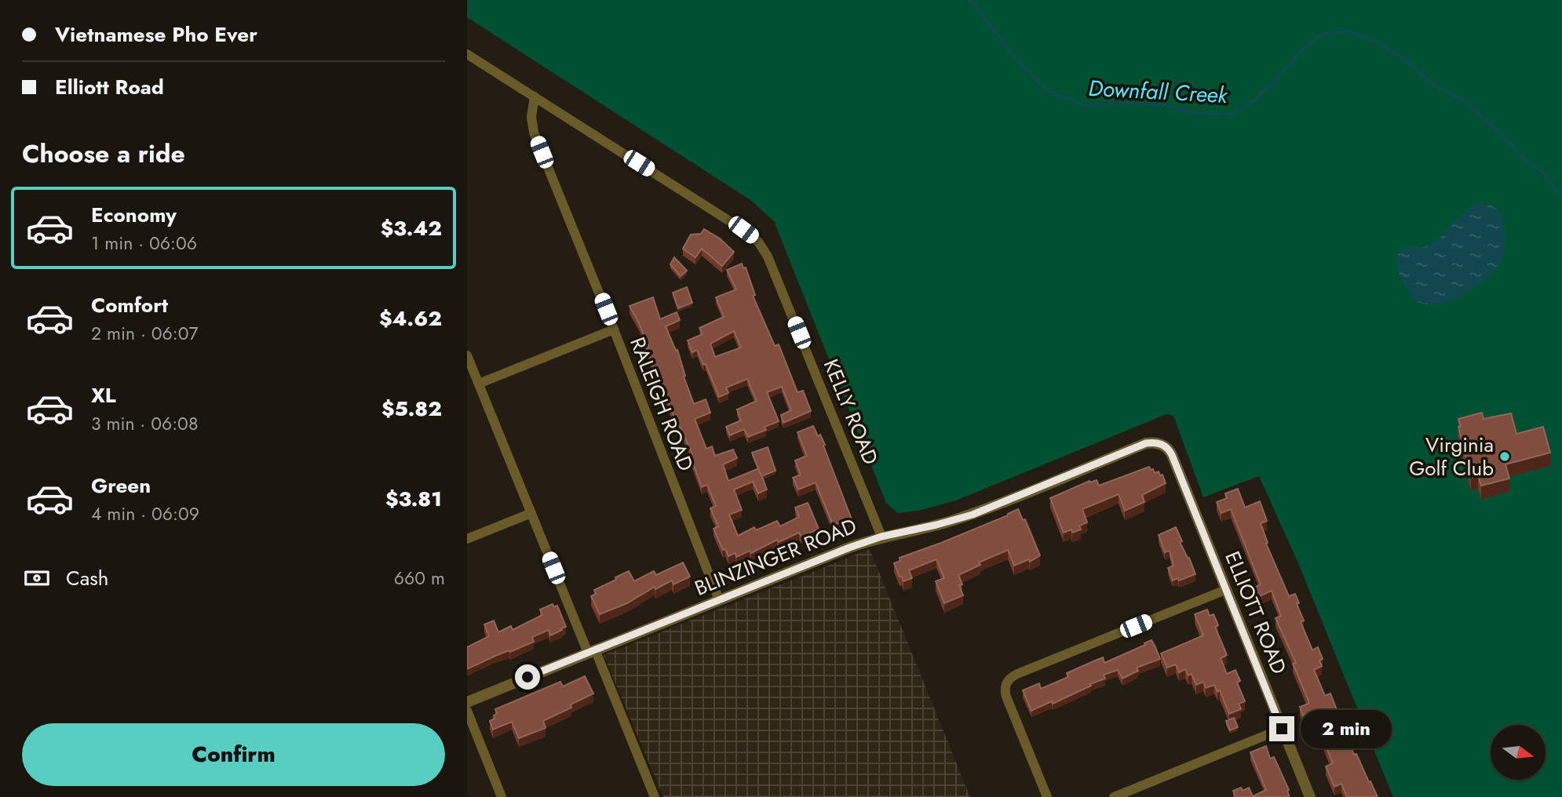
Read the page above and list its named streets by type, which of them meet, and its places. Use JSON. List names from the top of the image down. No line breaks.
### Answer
{"streets":{"street":["RALEIGH ROAD","KELLY ROAD","BLINZINGER ROAD","ELLIOTT ROAD"]},"crossings":[["RALEIGH ROAD","KELLY ROAD"],["RALEIGH ROAD","BLINZINGER ROAD"],["KELLY ROAD","BLINZINGER ROAD"],["BLINZINGER ROAD","ELLIOTT ROAD"]],"water":["Downfall Creek"],"places":["Virginia Golf Club"],"north":"right","page":{"banner":["Vietnamese Pho Ever","Elliott Road"],"heading":"Choose a ride","list":[{"name":"Economy","note":"1 min · 06:06","value":"$3.42"},{"name":"Comfort","note":"2 min · 06:07","value":"$4.62"},{"name":"XL","note":"3 min · 06:08","value":"$5.82"},{"name":"Green","note":"4 min · 06:09","value":"$3.81"}],"pay":["Cash","660 m"],"bubble":"2 min","buttons":"Confirm"}}
